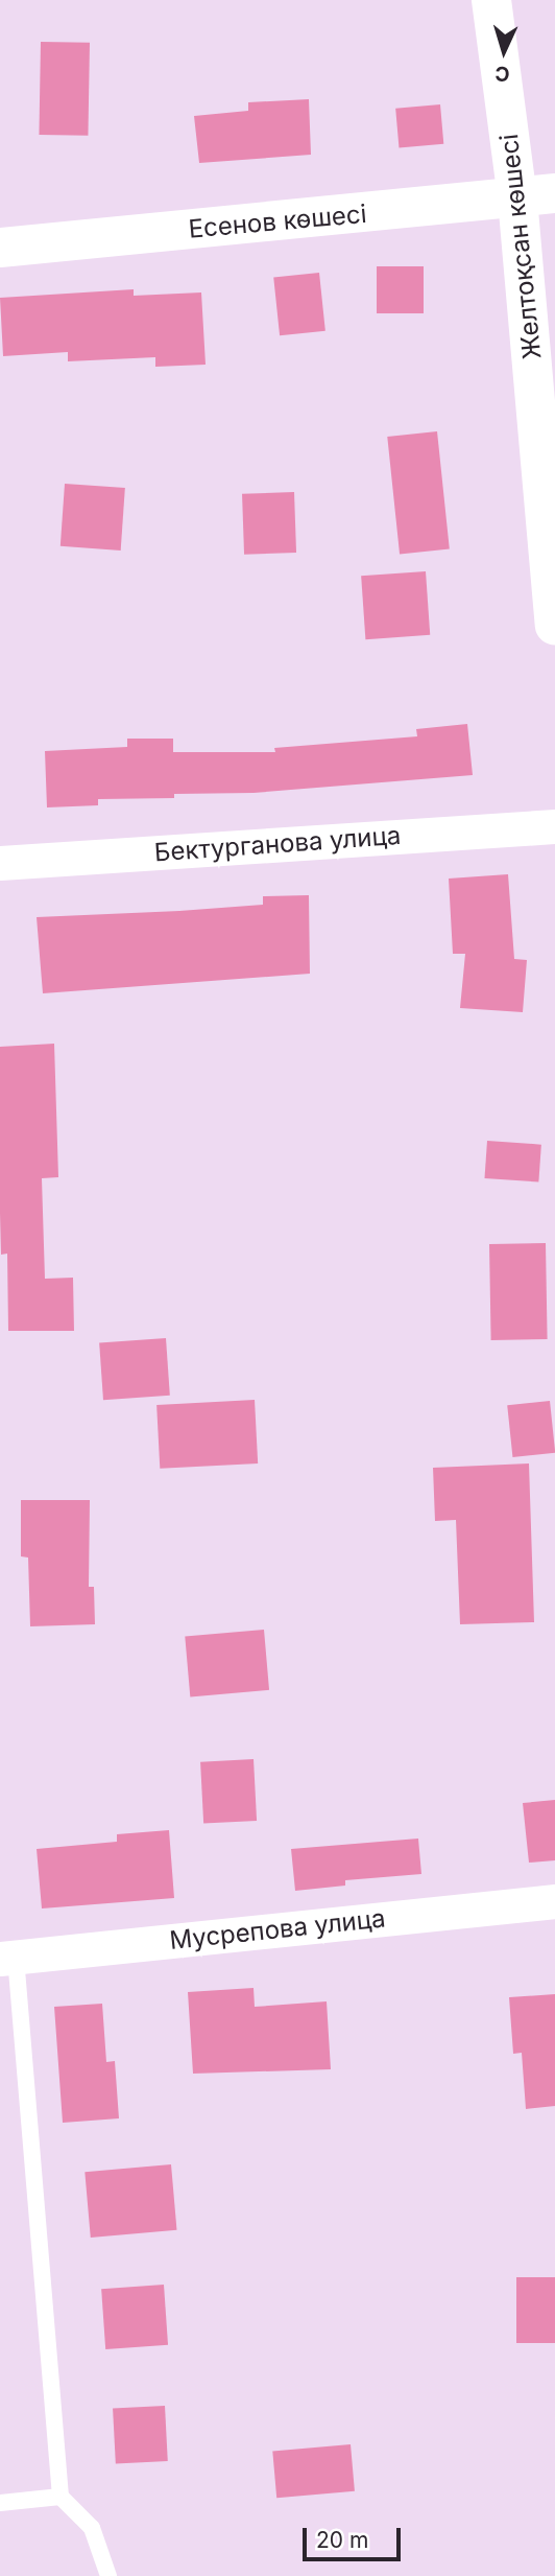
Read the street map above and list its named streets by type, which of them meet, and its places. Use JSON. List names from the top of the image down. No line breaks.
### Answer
{"streets":{"street":["Есенов көшесі","Желтоқсан көшесі","Бектурганова улица","Мусрепова улица"]},"crossings":[["Есенов көшесі","Желтоқсан көшесі"]],"scale_bar":"20 m","north":"bottom"}
